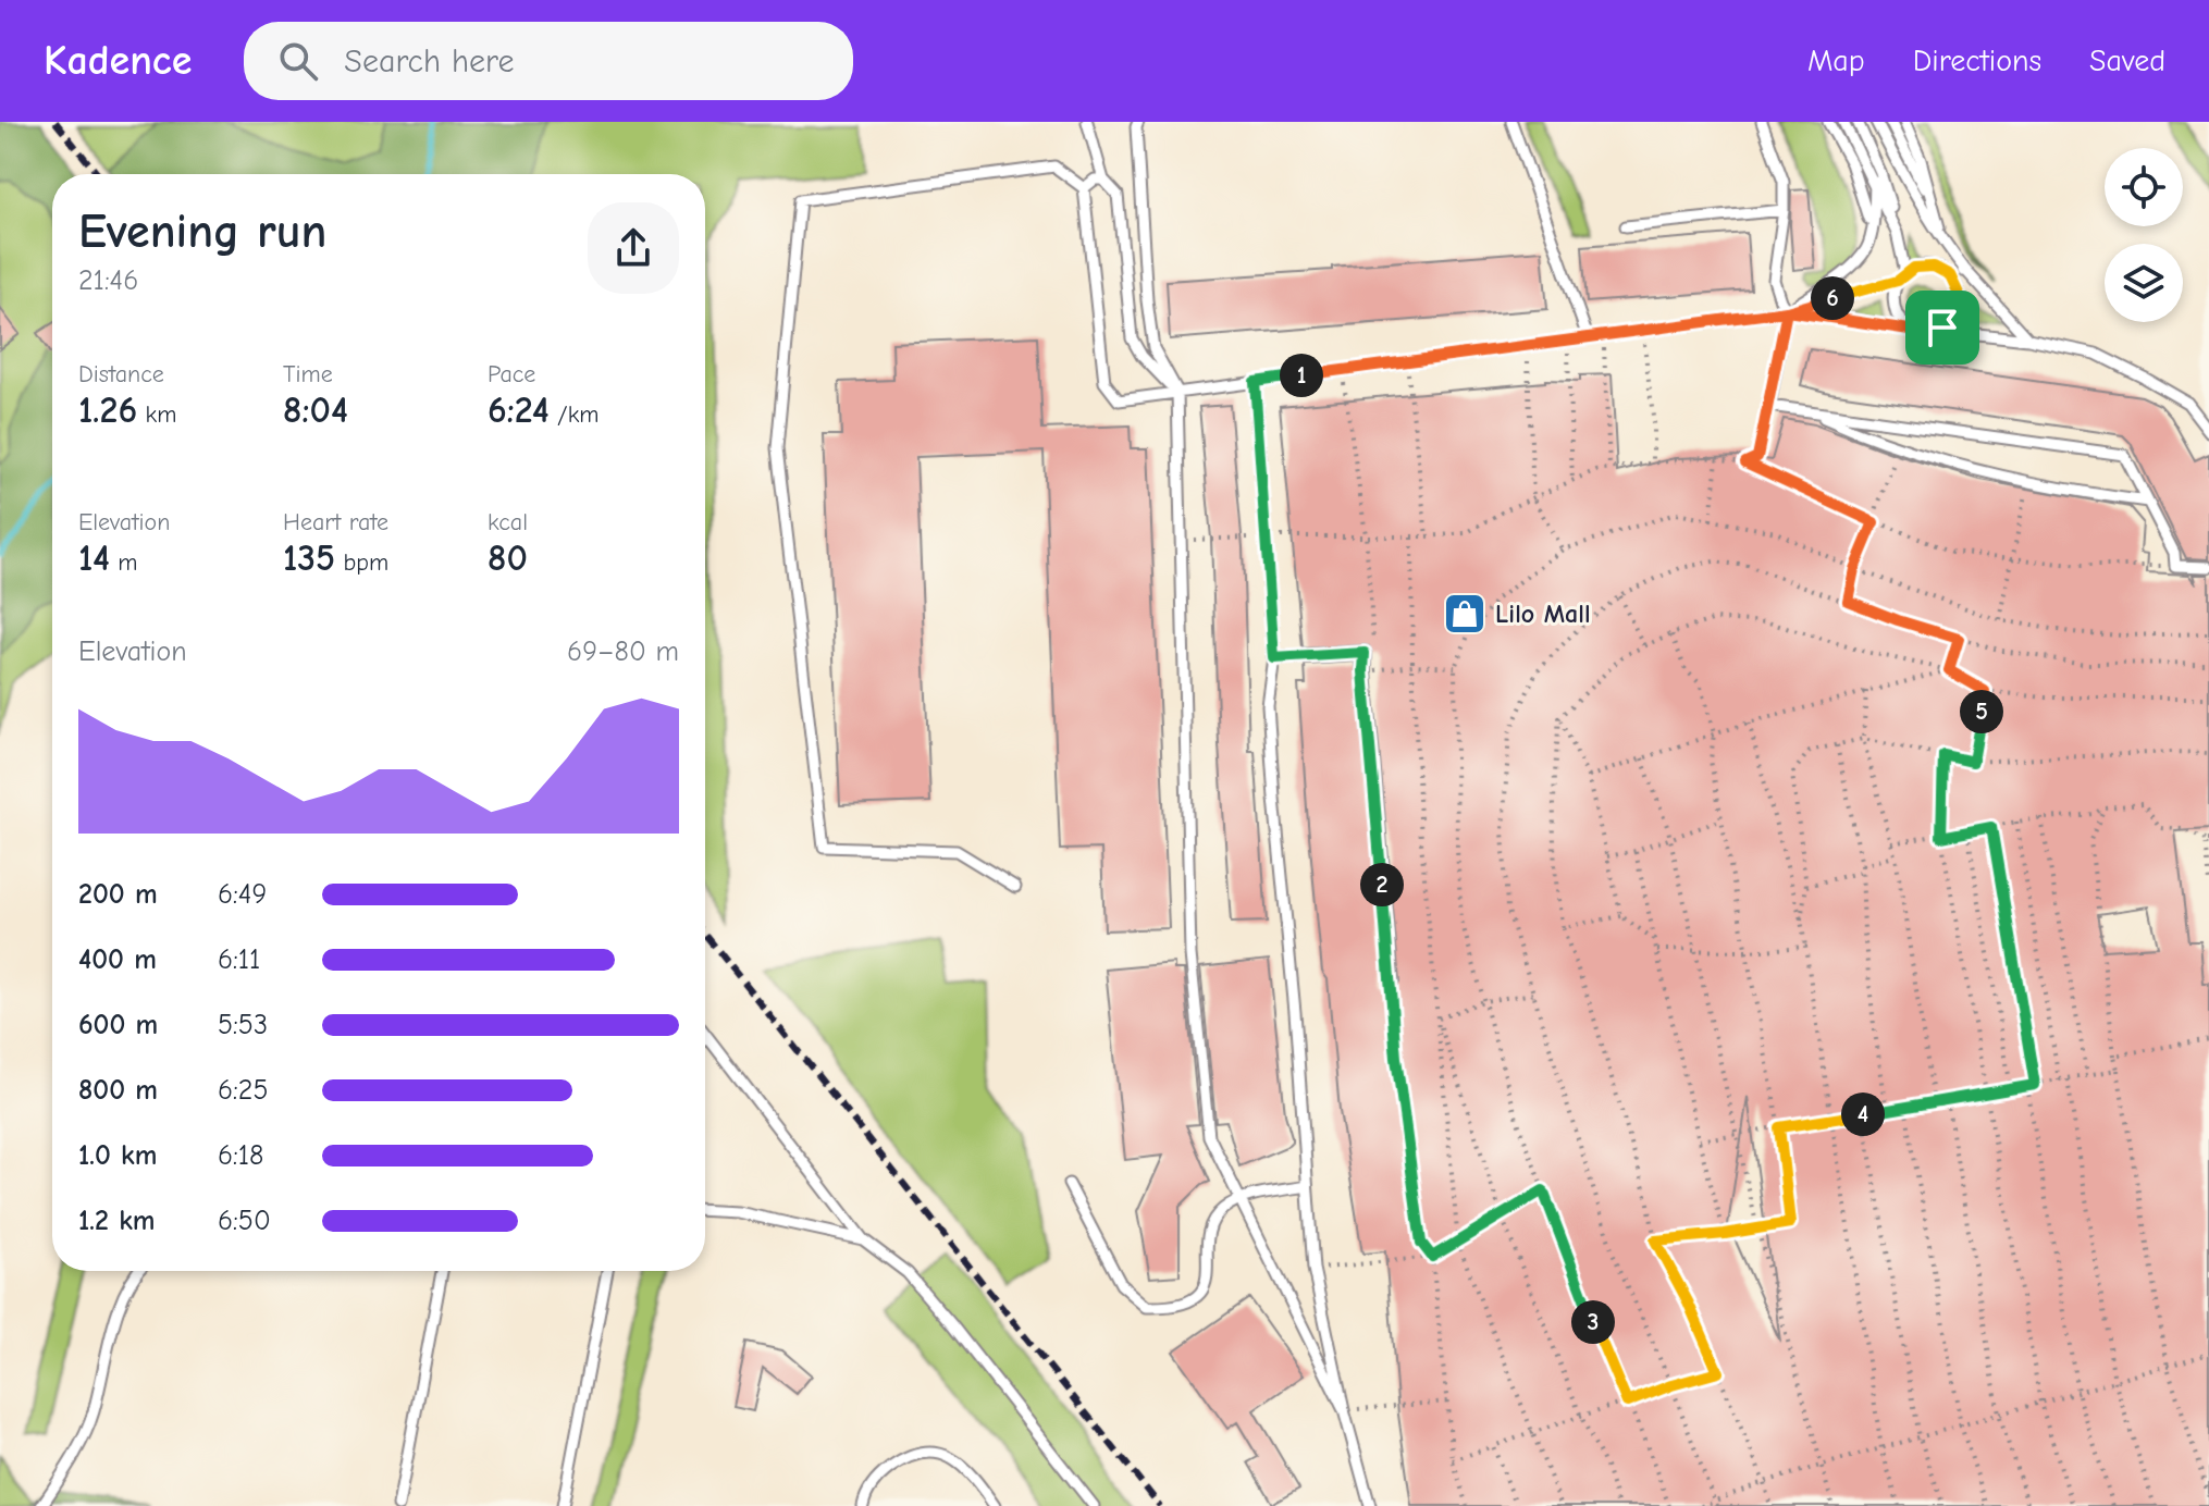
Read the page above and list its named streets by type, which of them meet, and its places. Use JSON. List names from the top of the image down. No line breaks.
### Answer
{"places":{"shop":["Lilo Mall"]},"page":{"header":"Kadence","search":"Search here","nav":["Map","Directions","Saved"],"heading":["Evening run","21:46"],"pins":["6","1","5","2","4","3"],"stats":[["Distance","1.26 km"],["Time","8:04"],["Pace","6:24 /km"],["Elevation","14 m"],["Heart rate","135 bpm"],["kcal","80"]],"chart":["Elevation","69–80 m"],"list":[{"name":"200 m","note":"6:49"},{"name":"400 m","note":"6:11"},{"name":"600 m","note":"5:53"},{"name":"800 m","note":"6:25"},{"name":"1.0 km","note":"6:18"},{"name":"1.2 km","note":"6:50"}]}}
